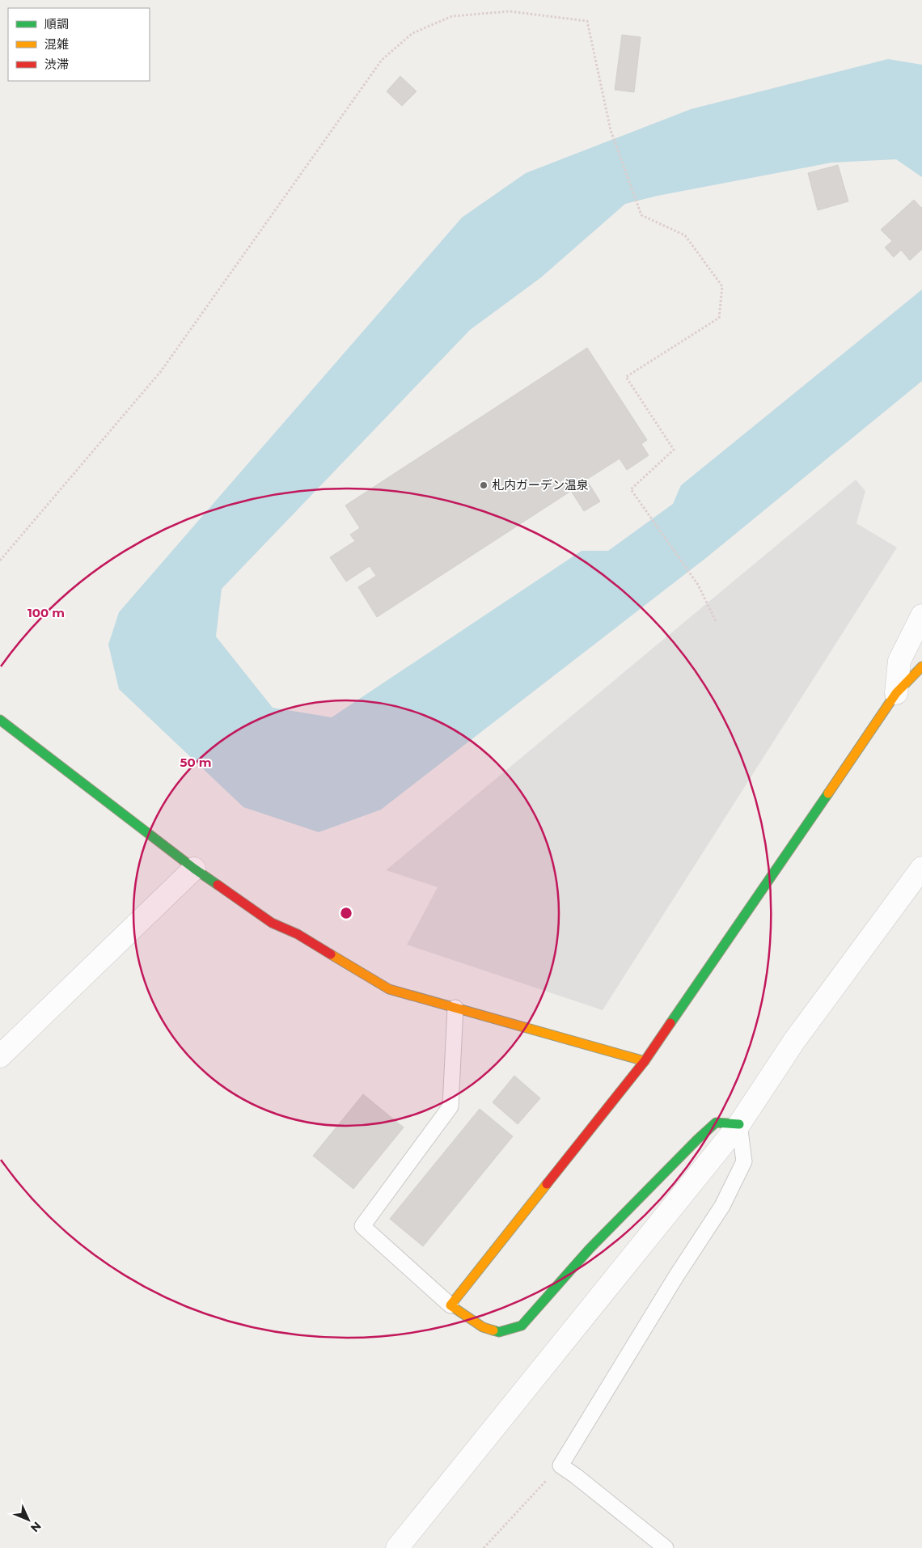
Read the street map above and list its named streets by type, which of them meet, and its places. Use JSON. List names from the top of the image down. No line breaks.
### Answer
{"places":["札内ガーデン温泉"],"legend":["順調","混雑","渋滞"],"north":"bottom right","rings":["100 m","50 m"]}
